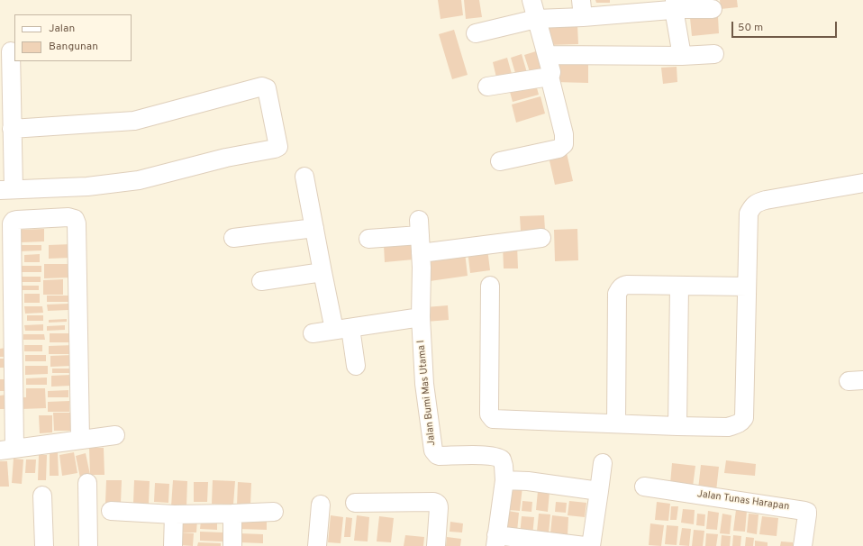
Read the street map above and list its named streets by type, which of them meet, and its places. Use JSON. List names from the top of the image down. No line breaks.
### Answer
{"streets":{"street":["Jalan Bumi Mas Utama I","Jalan Tunas Harapan"]},"legend":["Jalan","Bangunan"],"scale_bar":"50 m"}
